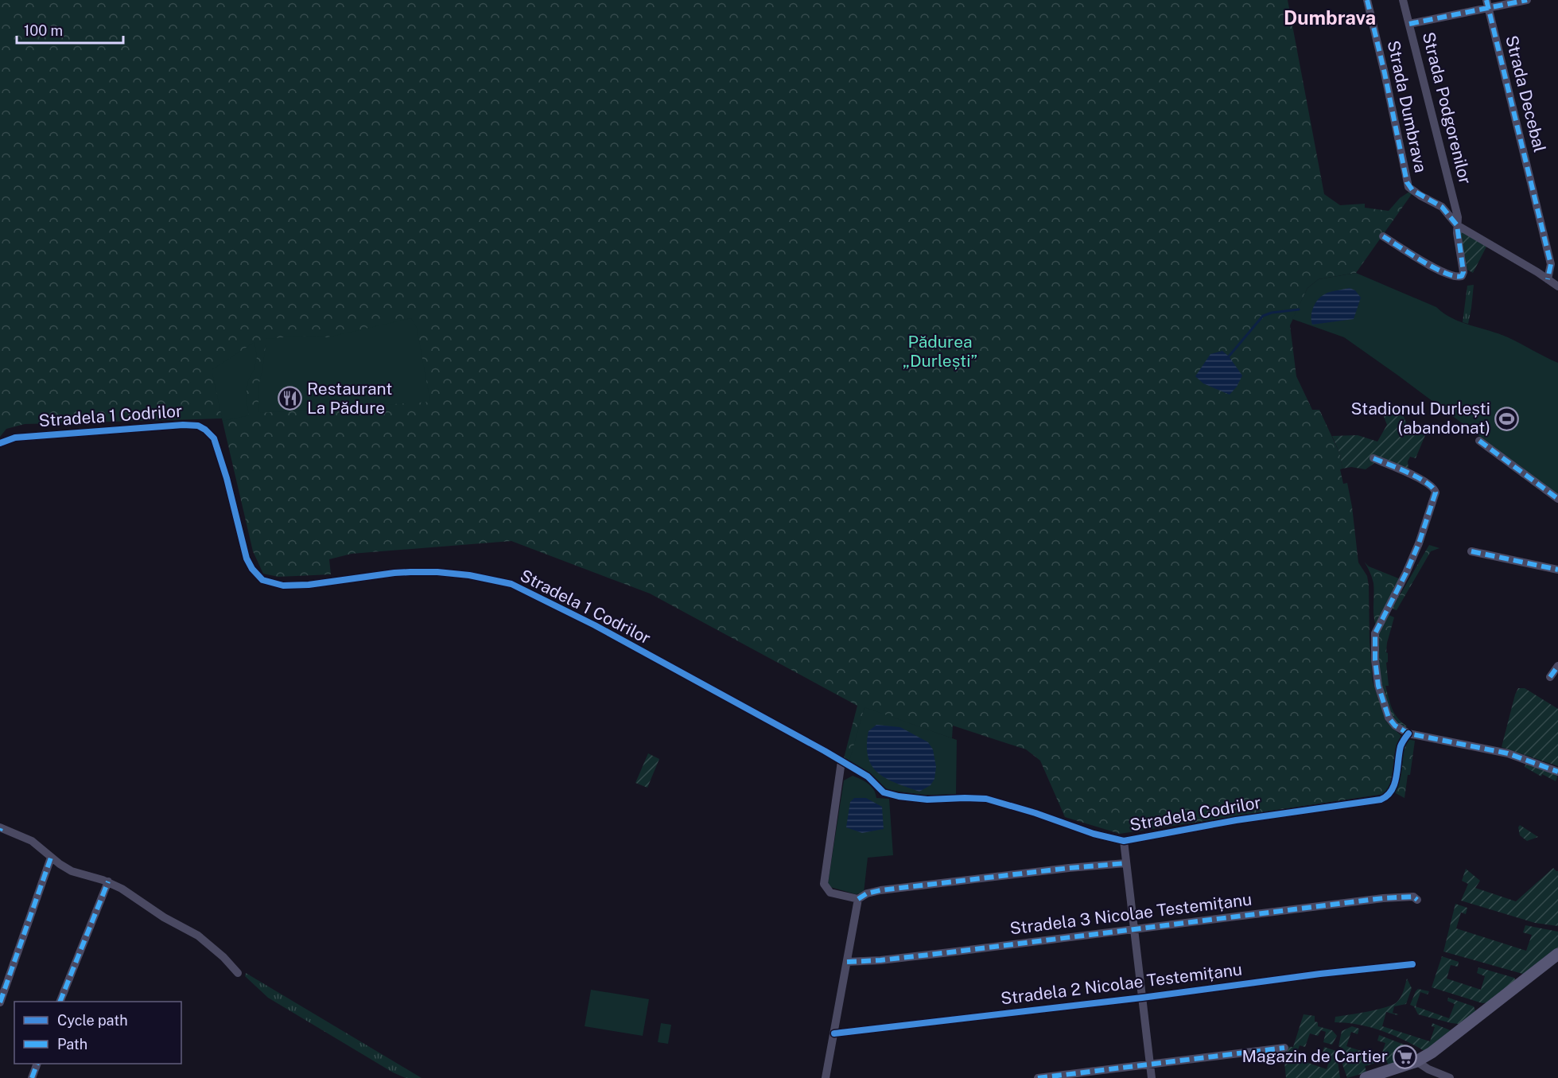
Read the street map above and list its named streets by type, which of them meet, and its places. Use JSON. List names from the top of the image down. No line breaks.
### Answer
{"streets":{"street":["Strada Decebal","Strada Dumbrava","Strada Podgorenilor","Stradela 1 Codrilor","Stradela Codrilor","Stradela 3 Nicolae Testemițanu","Stradela 2 Nicolae Testemițanu"]},"crossings":[["Strada Dumbrava","Strada Podgorenilor"],["Stradela 1 Codrilor","Stradela Codrilor"]],"districts":["Dumbrava"],"parks":["Pădurea „Durlești”"],"places":{"restaurant":["Restaurant La Pădure"],"sports":["Stadionul Durlești (abandonat)"],"supermarket":["Magazin de Cartier"]},"legend":["Cycle path","Path"],"scale_bar":"100 m"}
